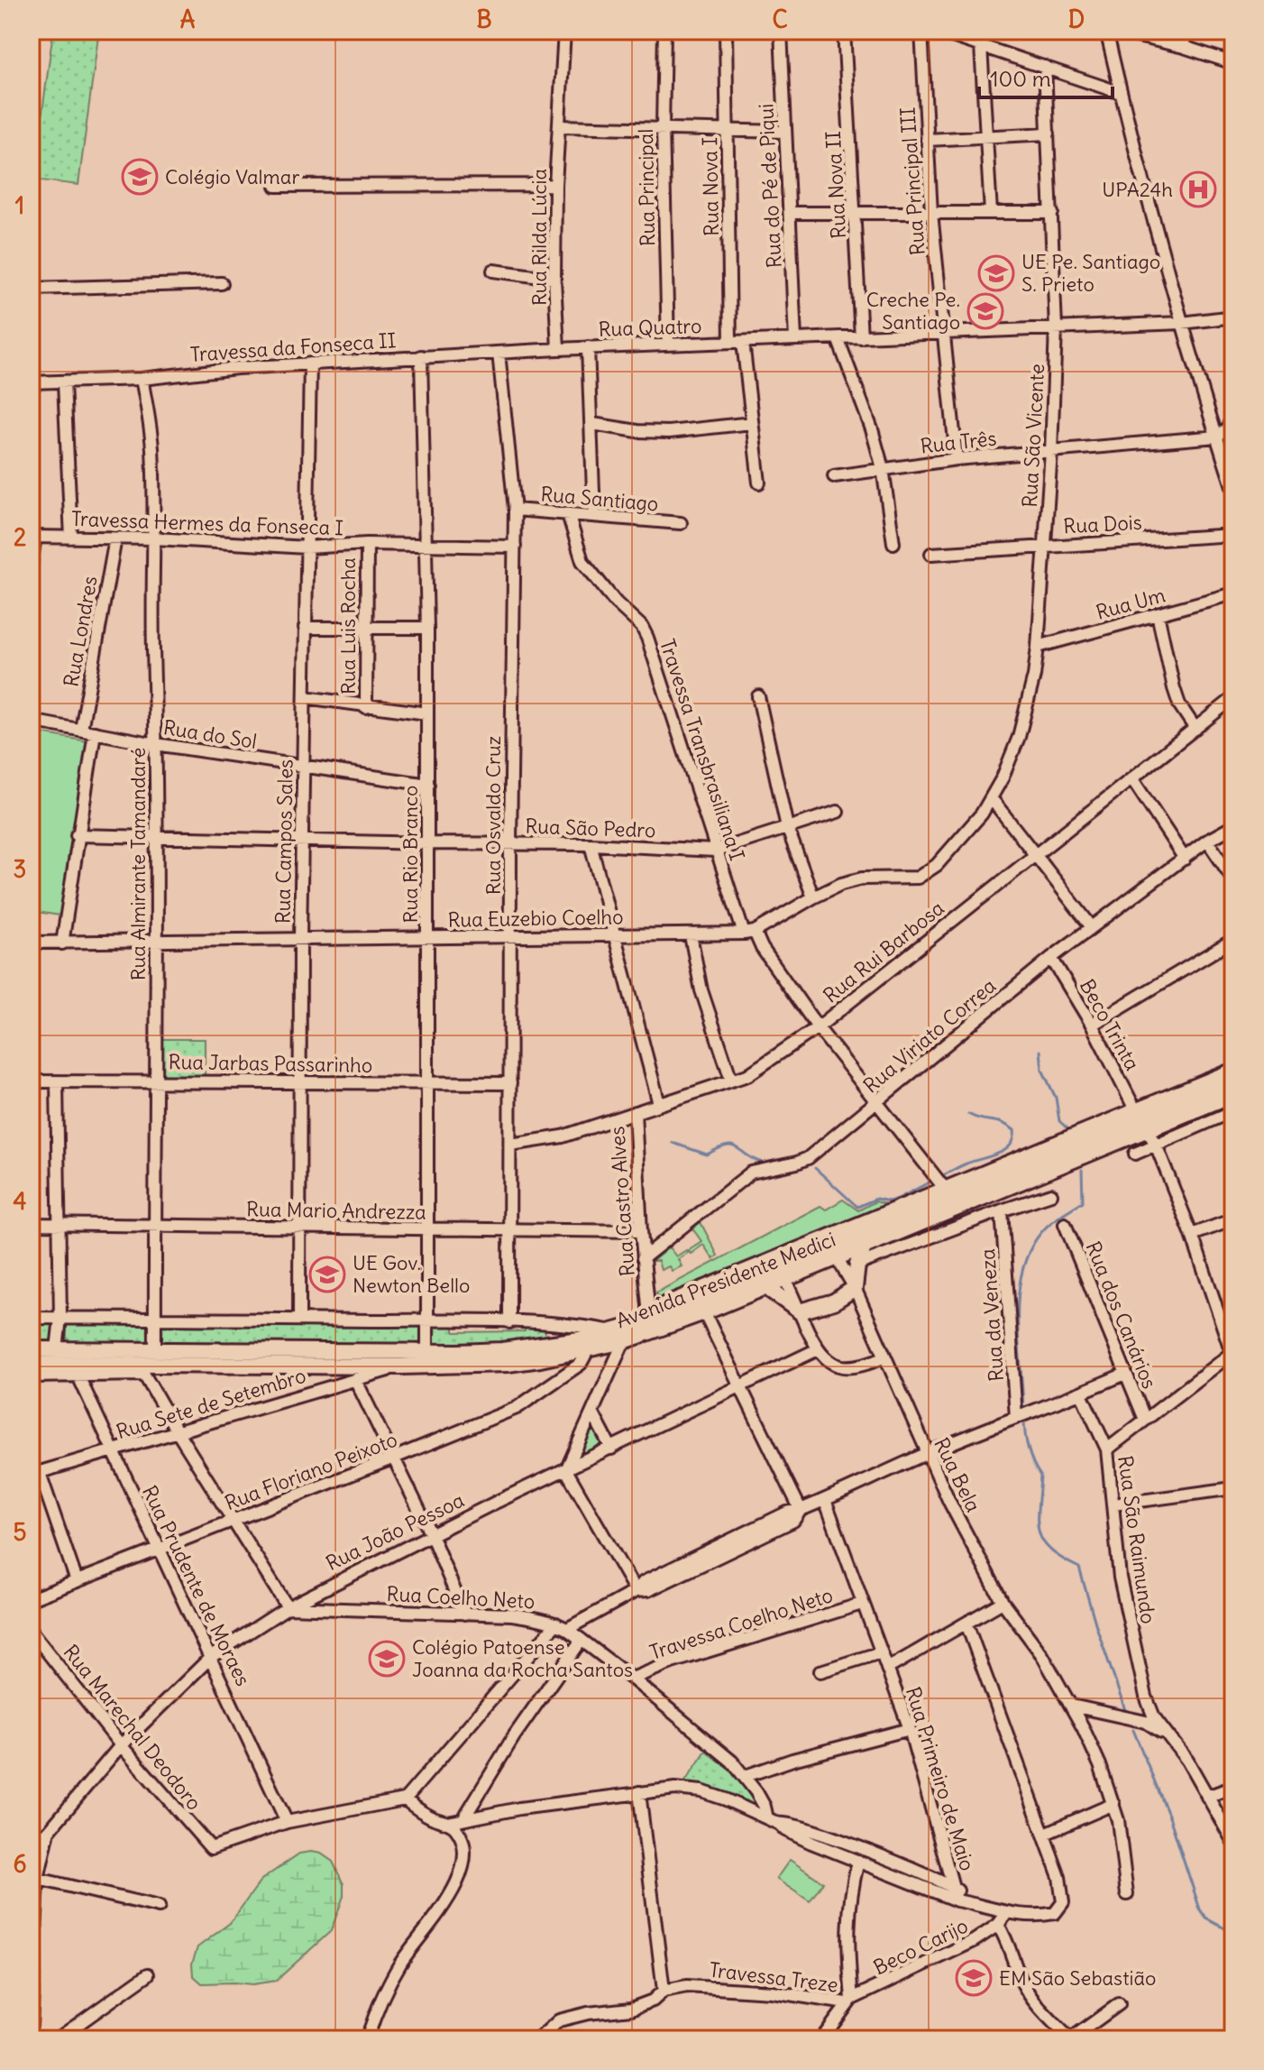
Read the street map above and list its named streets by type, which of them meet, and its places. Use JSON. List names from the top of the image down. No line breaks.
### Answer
{"streets":{"main road":["Avenida Presidente Medici"],"street":["Rua Principal III","Rua Nova II","Rua do Pé de Piqui","Rua Nova I","Rua Principal","Rua Rilda Lúcia","Rua Quatro","Travessa da Fonseca II","Rua São Vicente","Rua Três","Rua Santiago","Travessa Hermes da Fonseca I","Rua Dois","Rua Um","Rua Luis Rocha","Rua Londres","Rua do Sol","Travessa Transbrasiliana I","Rua Osvaldo Cruz","Rua São Pedro","Rua Campos Sales","Rua Rio Branco","Rua Almirante Tamandaré","Rua Euzebio Coelho","Rua Rui Barbosa","Beco Trinta","Rua Viriato Correa","Rua Jarbas Passarinho","Rua Castro Alves","Rua Mario Andrezza","Rua da Veneza","Rua dos Canários","Rua Sete de Setembro","Rua Floriano Peixoto","Rua Bela","Rua João Pessoa","Rua São Raimundo","Rua Prudente de Moraes","Rua Coelho Neto","Travessa Coelho Neto","Rua Marechal Deodoro","Rua Primeiro de Maio","Beco Carijo","Travessa Treze"]},"crossings":[["Rua Principal III","Rua Quatro"],["Rua Principal III","Rua Três"],["Rua Nova II","Rua Quatro"],["Rua do Pé de Piqui","Rua Quatro"],["Rua Nova I","Rua Quatro"],["Rua Principal","Rua Quatro"],["Rua Rilda Lúcia","Rua Quatro"],["Rua Rilda Lúcia","Travessa da Fonseca II"],["Rua Quatro","Travessa da Fonseca II"],["Rua Quatro","Rua São Vicente"],["Travessa da Fonseca II","Rua Osvaldo Cruz"],["Travessa da Fonseca II","Rua Campos Sales"],["Travessa da Fonseca II","Rua Rio Branco"],["Travessa da Fonseca II","Rua Almirante Tamandaré"],["Rua São Vicente","Rua Três"],["Rua São Vicente","Rua Dois"],["Rua São Vicente","Rua Um"],["Rua São Vicente","Rua Euzebio Coelho"],["Rua Santiago","Travessa Transbrasiliana I"],["Rua Santiago","Rua Osvaldo Cruz"],["Travessa Hermes da Fonseca I","Rua Luis Rocha"],["Travessa Hermes da Fonseca I","Rua Londres"],["Travessa Hermes da Fonseca I","Rua Osvaldo Cruz"],["Travessa Hermes da Fonseca I","Rua Campos Sales"],["Travessa Hermes da Fonseca I","Rua Rio Branco"],["Travessa Hermes da Fonseca I","Rua Almirante Tamandaré"],["Rua Londres","Rua do Sol"],["Rua do Sol","Rua Campos Sales"],["Rua do Sol","Rua Rio Branco"],["Rua do Sol","Rua Almirante Tamandaré"],["Travessa Transbrasiliana I","Rua São Pedro"],["Travessa Transbrasiliana I","Rua Euzebio Coelho"],["Travessa Transbrasiliana I","Rua Rui Barbosa"],["Travessa Transbrasiliana I","Rua Viriato Correa"],["Rua Osvaldo Cruz","Rua São Pedro"],["Rua Osvaldo Cruz","Rua Euzebio Coelho"],["Rua Osvaldo Cruz","Rua Rui Barbosa"],["Rua Osvaldo Cruz","Rua Jarbas Passarinho"],["Rua Osvaldo Cruz","Rua Mario Andrezza"],["Rua Osvaldo Cruz","Avenida Presidente Medici"],["Rua São Pedro","Rua Campos Sales"],["Rua São Pedro","Rua Rio Branco"],["Rua São Pedro","Rua Almirante Tamandaré"],["Rua Campos Sales","Rua Euzebio Coelho"],["Rua Campos Sales","Rua Jarbas Passarinho"],["Rua Campos Sales","Rua Mario Andrezza"],["Rua Campos Sales","Avenida Presidente Medici"],["Rua Rio Branco","Rua Euzebio Coelho"],["Rua Rio Branco","Rua Jarbas Passarinho"],["Rua Rio Branco","Rua Mario Andrezza"],["Rua Rio Branco","Avenida Presidente Medici"],["Rua Almirante Tamandaré","Rua Euzebio Coelho"],["Rua Almirante Tamandaré","Rua Jarbas Passarinho"],["Rua Almirante Tamandaré","Rua Mario Andrezza"],["Rua Almirante Tamandaré","Avenida Presidente Medici"],["Rua Rui Barbosa","Rua Castro Alves"],["Beco Trinta","Rua Viriato Correa"],["Beco Trinta","Avenida Presidente Medici"],["Rua Viriato Correa","Rua Castro Alves"],["Rua Castro Alves","Rua Mario Andrezza"],["Rua Castro Alves","Avenida Presidente Medici"],["Avenida Presidente Medici","Rua Sete de Setembro"],["Avenida Presidente Medici","Rua Floriano Peixoto"],["Avenida Presidente Medici","Rua Bela"],["Avenida Presidente Medici","Rua Prudente de Moraes"],["Rua Sete de Setembro","Rua Prudente de Moraes"],["Rua Floriano Peixoto","Rua Prudente de Moraes"],["Rua Bela","Rua Primeiro de Maio"],["Rua João Pessoa","Rua Prudente de Moraes"],["Rua João Pessoa","Rua Coelho Neto"],["Rua João Pessoa","Rua Marechal Deodoro"],["Rua Prudente de Moraes","Rua Marechal Deodoro"],["Rua Coelho Neto","Travessa Coelho Neto"],["Travessa Coelho Neto","Rua Primeiro de Maio"],["Beco Carijo","Travessa Treze"]],"places":{"school or university":["Colégio Valmar","UE Pe. Santiago S. Prieto","Creche Pe. Santiago","UE Gov. Newton Bello","Colégio Patoense Joanna da Rocha Santos","EM São Sebastião"],"hospital":["UPA24h"]},"scale_bar":"100 m","grid":{"columns":["A","B","C","D"],"rows":["1","2","3","4","5","6"]}}
